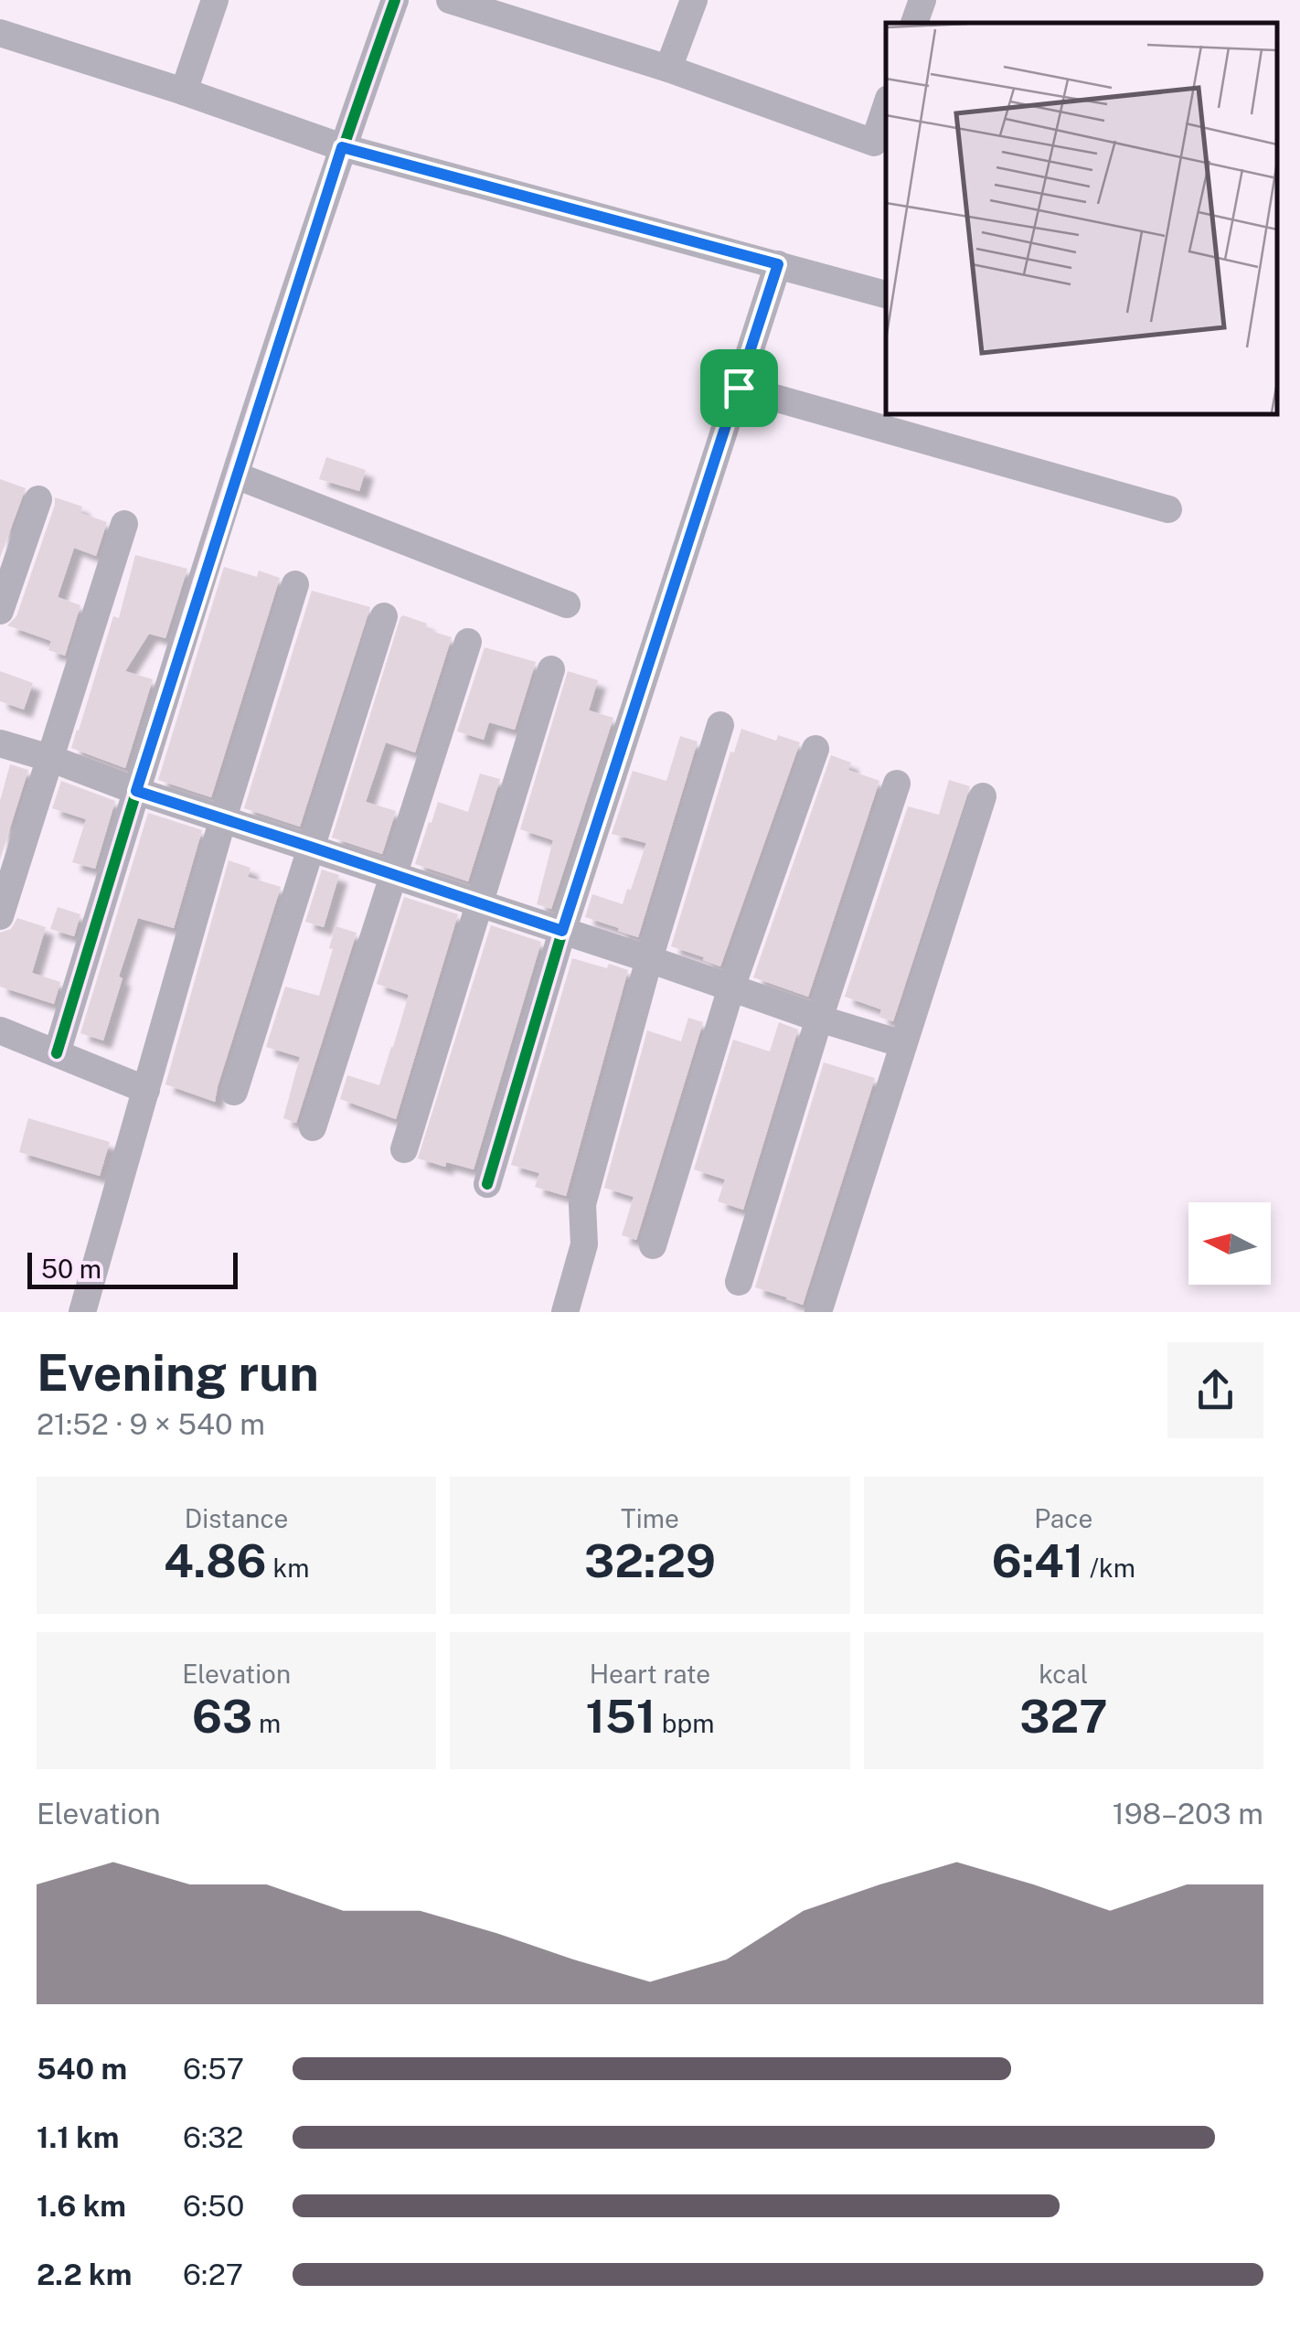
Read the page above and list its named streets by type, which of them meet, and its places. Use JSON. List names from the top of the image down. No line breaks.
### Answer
{"scale_bar":"50 m","north":"left","page":{"scale":"50 m","heading":["Evening run","21:52 · 9 × 540 m"],"stats":[["Distance","4.86 km"],["Time","32:29"],["Pace","6:41 /km"],["Elevation","63 m"],["Heart rate","151 bpm"],["kcal","327"]],"chart":["Elevation","198–203 m"],"list":[{"name":"540 m","note":"6:57"},{"name":"1.1 km","note":"6:32"},{"name":"1.6 km","note":"6:50"},{"name":"2.2 km","note":"6:27"}]}}
